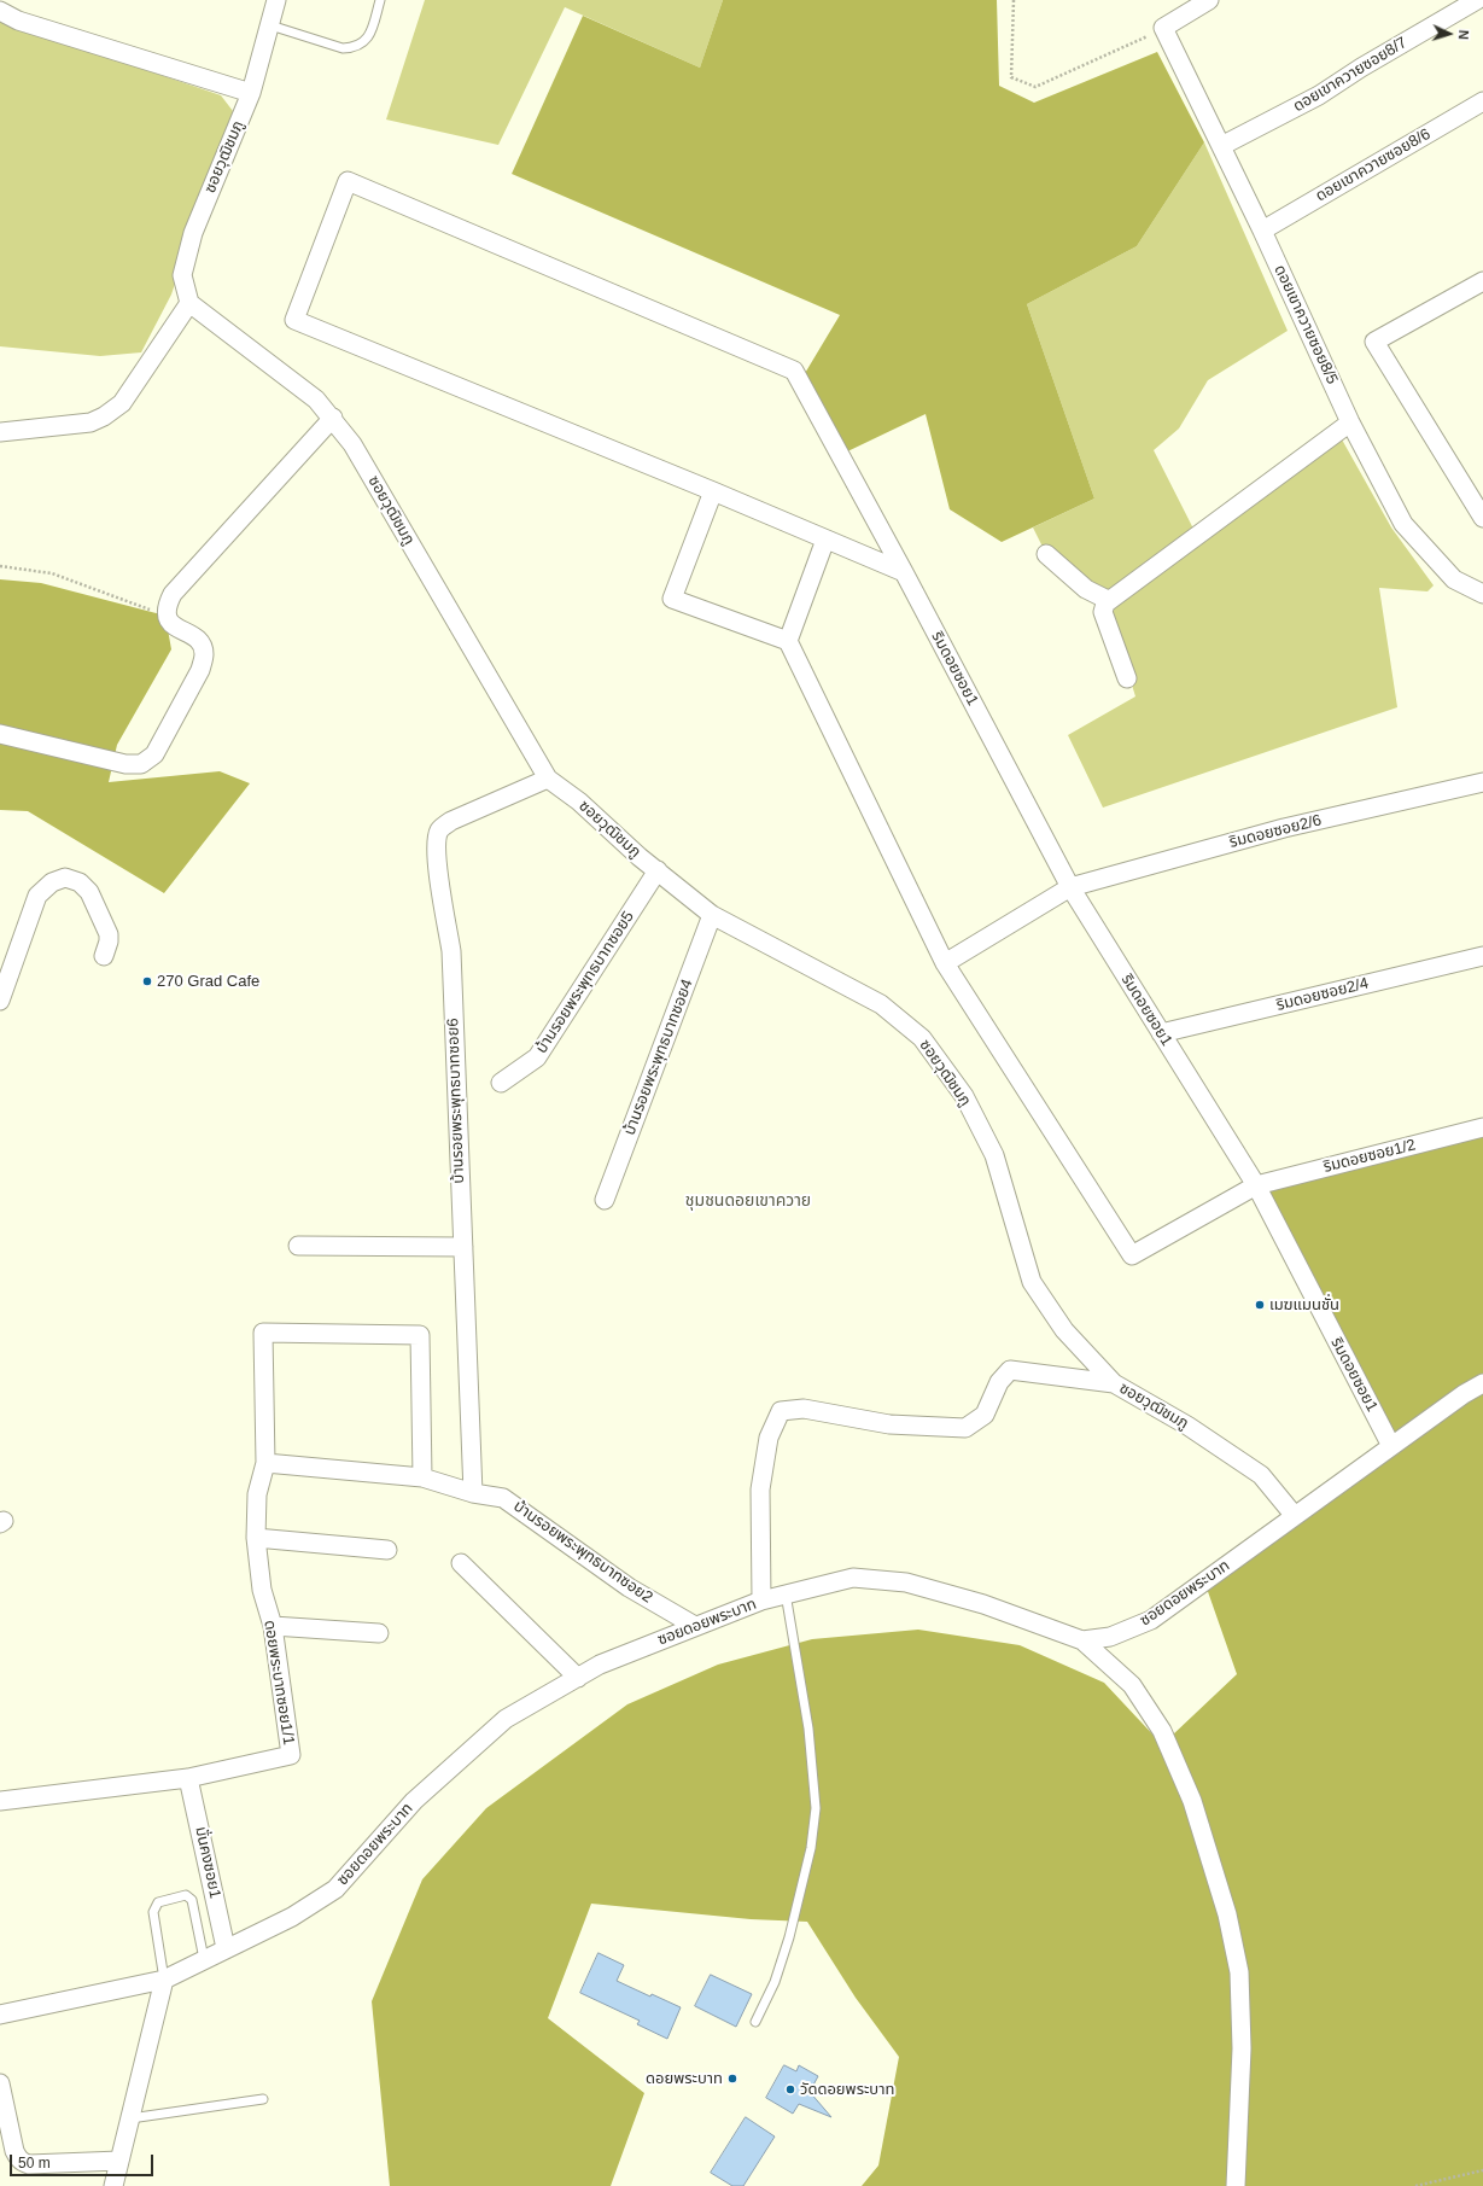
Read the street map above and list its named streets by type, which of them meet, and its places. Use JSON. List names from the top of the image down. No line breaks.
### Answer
{"streets":{"street":["ดอยเขาควายซอย8/7","ซอยวุฒิชมภู","ดอยเขาควายซอย8/6","ดอยเขาควายซอย8/5","ริมดอยซอย1","ริมดอยซอย2/6","บ้านรอยพระพุทธบาทซอย5","ริมดอยซอย2/4","บ้านรอยพระพุทธบาทซอย4","บ้านรอยพระพุทธบาทซอย6","ริมดอยซอย1/2","บ้านรอยพระพุทธบาทซอย2","ซอยดอยพระบาท","ดอยพระบาทซอย1/1","มั่นคงซอย1"]},"crossings":[["ดอยเขาควายซอย8/7","ดอยเขาควายซอย8/5"],["ซอยวุฒิชมภู","บ้านรอยพระพุทธบาทซอย5"],["ซอยวุฒิชมภู","บ้านรอยพระพุทธบาทซอย4"],["ซอยวุฒิชมภู","บ้านรอยพระพุทธบาทซอย6"],["ซอยวุฒิชมภู","ซอยดอยพระบาท"],["ดอยเขาควายซอย8/6","ดอยเขาควายซอย8/5"],["ริมดอยซอย1","ริมดอยซอย2/6"],["ริมดอยซอย1","ริมดอยซอย2/4"],["ริมดอยซอย1","ริมดอยซอย1/2"],["ริมดอยซอย1","ซอยดอยพระบาท"],["ริมดอยซอย2/6","ริมดอยซอย1/2"],["บ้านรอยพระพุทธบาทซอย6","บ้านรอยพระพุทธบาทซอย2"],["บ้านรอยพระพุทธบาทซอย2","ซอยดอยพระบาท"],["บ้านรอยพระพุทธบาทซอย2","ดอยพระบาทซอย1/1"],["ซอยดอยพระบาท","มั่นคงซอย1"],["ดอยพระบาทซอย1/1","มั่นคงซอย1"]],"districts":["ชุมชนดอยเขาควาย"],"places":["270 Grad Cafe","เมฆแมนชั่น","ดอยพระบาท","วัดดอยพระบาท"],"scale_bar":"50 m","north":"right"}
